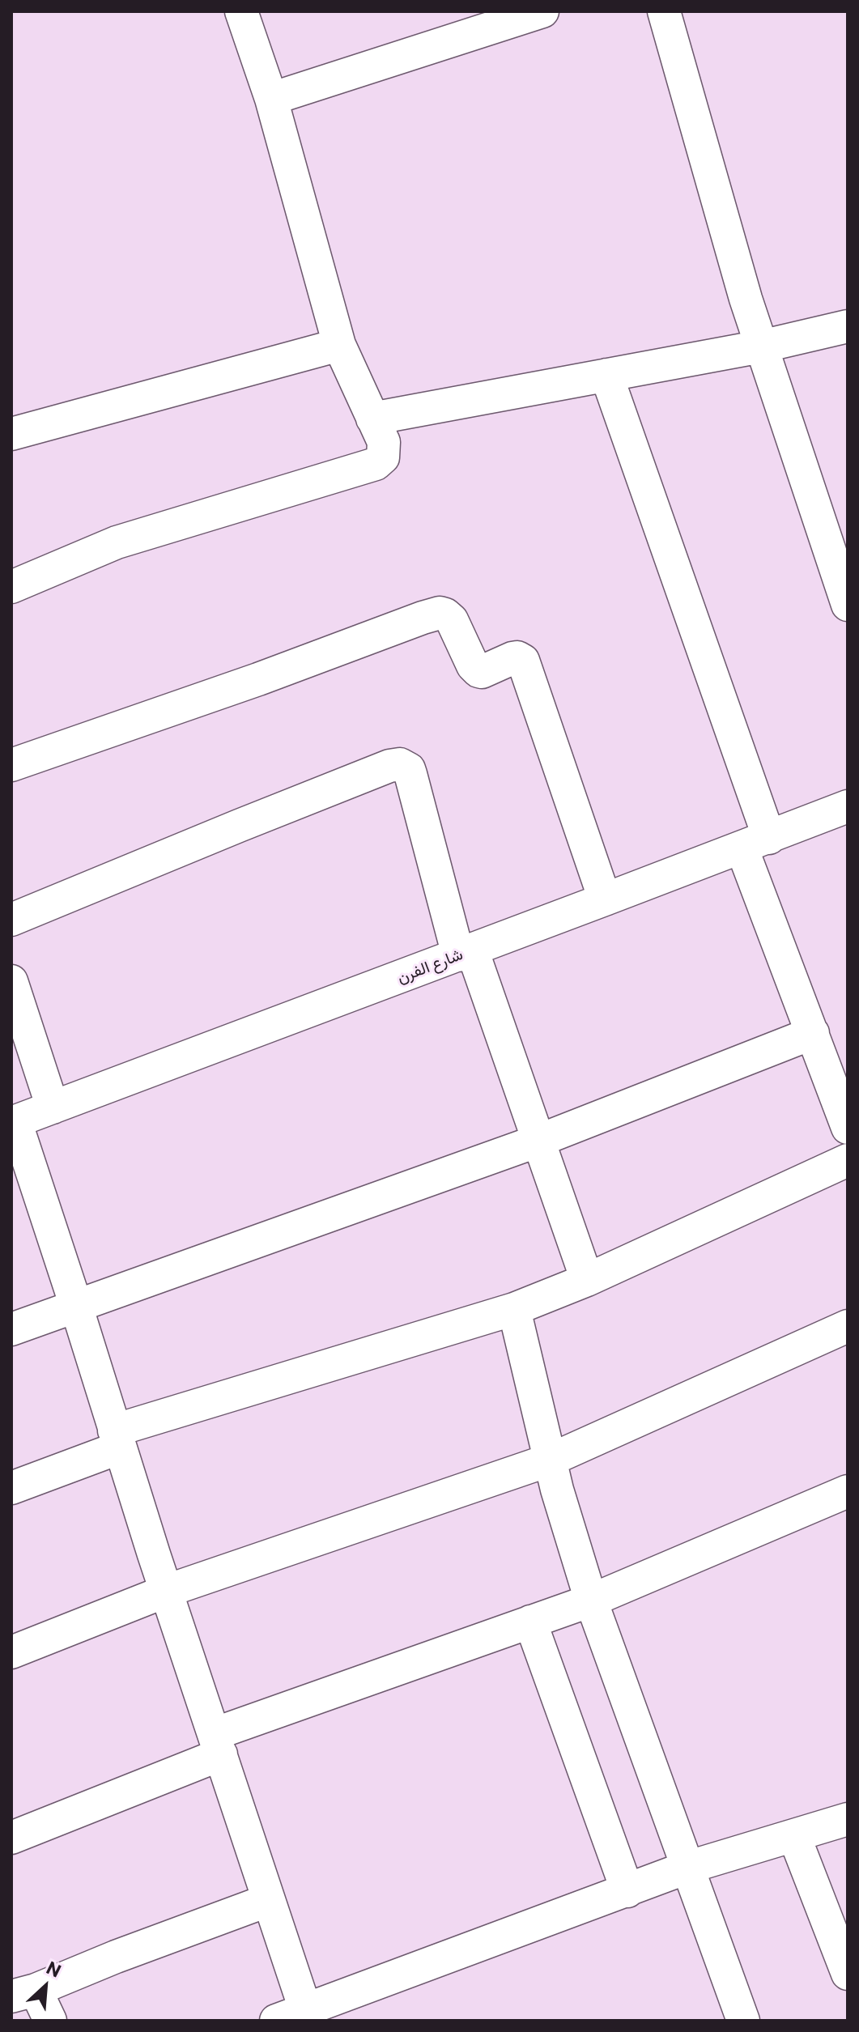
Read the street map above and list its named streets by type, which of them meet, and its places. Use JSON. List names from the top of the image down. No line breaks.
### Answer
{"streets":{"street":["شارع الفرن"]},"north":"top right"}
